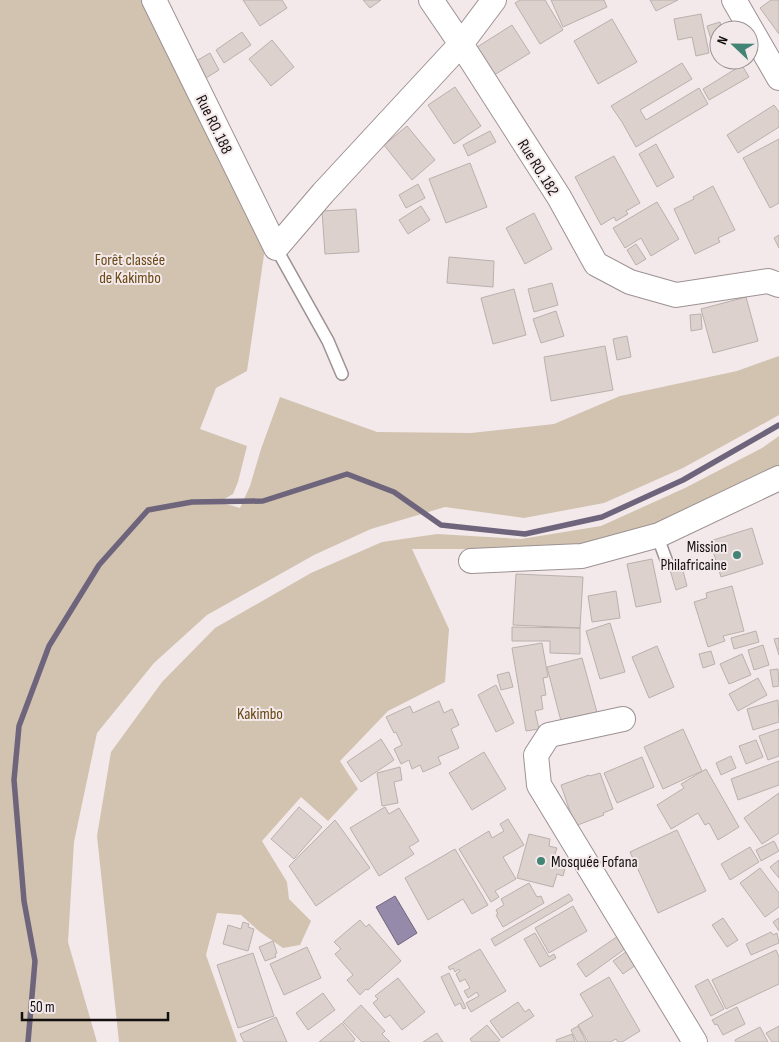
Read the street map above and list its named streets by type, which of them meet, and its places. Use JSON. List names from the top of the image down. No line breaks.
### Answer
{"streets":{"street":["Rue RO. 188","Rue RO. 182"]},"parks":["Forêt classée de Kakimbo","Kakimbo"],"places":["Mission Philafricaine","Mosquée Fofana"],"scale_bar":"50 m","north":"left"}
